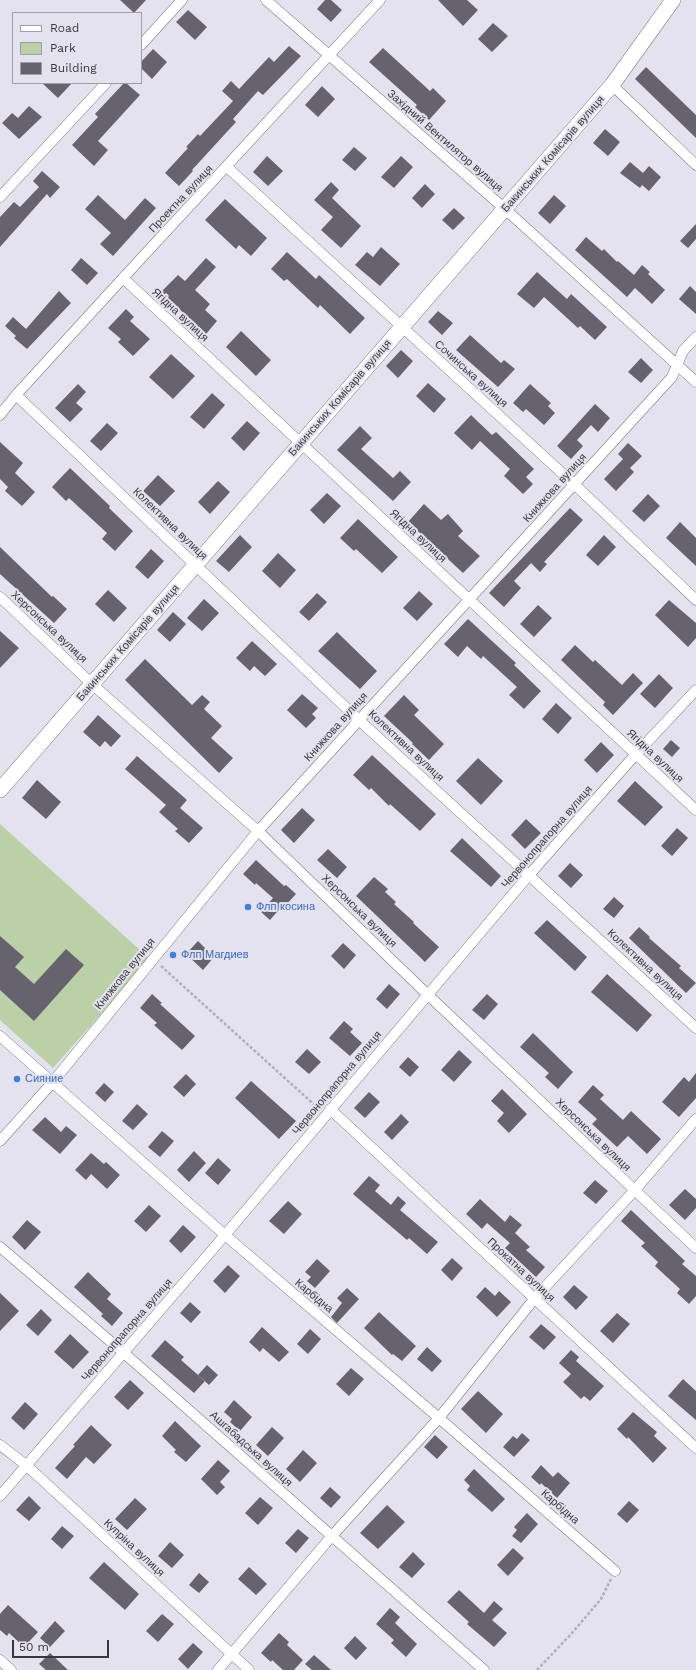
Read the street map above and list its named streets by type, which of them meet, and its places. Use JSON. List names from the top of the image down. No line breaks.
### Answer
{"streets":{"street":["Західний Вентилятор вулиця","Бакинських Комісарів вулиця","Проектна вулиця","Ягідна вулиця","Сочинська вулиця","Книжкова вулиця","Колективна вулиця","Херсонська вулиця","Червонопрапорна вулиця","Прокатна вулиця","Карбідна","Ашгабадська вулиця","Купріна вулиця"]},"crossings":[["Західний Вентилятор вулиця","Бакинських Комісарів вулиця"],["Західний Вентилятор вулиця","Проектна вулиця"],["Західний Вентилятор вулиця","Книжкова вулиця"],["Бакинських Комісарів вулиця","Ягідна вулиця"],["Бакинських Комісарів вулиця","Сочинська вулиця"],["Бакинських Комісарів вулиця","Колективна вулиця"],["Бакинських Комісарів вулиця","Херсонська вулиця"],["Проектна вулиця","Ягідна вулиця"],["Проектна вулиця","Сочинська вулиця"],["Проектна вулиця","Колективна вулиця"],["Ягідна вулиця","Книжкова вулиця"],["Ягідна вулиця","Червонопрапорна вулиця"],["Сочинська вулиця","Книжкова вулиця"],["Книжкова вулиця","Колективна вулиця"],["Книжкова вулиця","Херсонська вулиця"],["Книжкова вулиця","Карбідна"],["Колективна вулиця","Червонопрапорна вулиця"],["Херсонська вулиця","Червонопрапорна вулиця"],["Червонопрапорна вулиця","Прокатна вулиця"],["Червонопрапорна вулиця","Карбідна"],["Червонопрапорна вулиця","Ашгабадська вулиця"],["Червонопрапорна вулиця","Купріна вулиця"]],"places":["Флп косина","Флп Магдиев","Сияние"],"legend":["Road","Park","Building"],"scale_bar":"50 m"}
